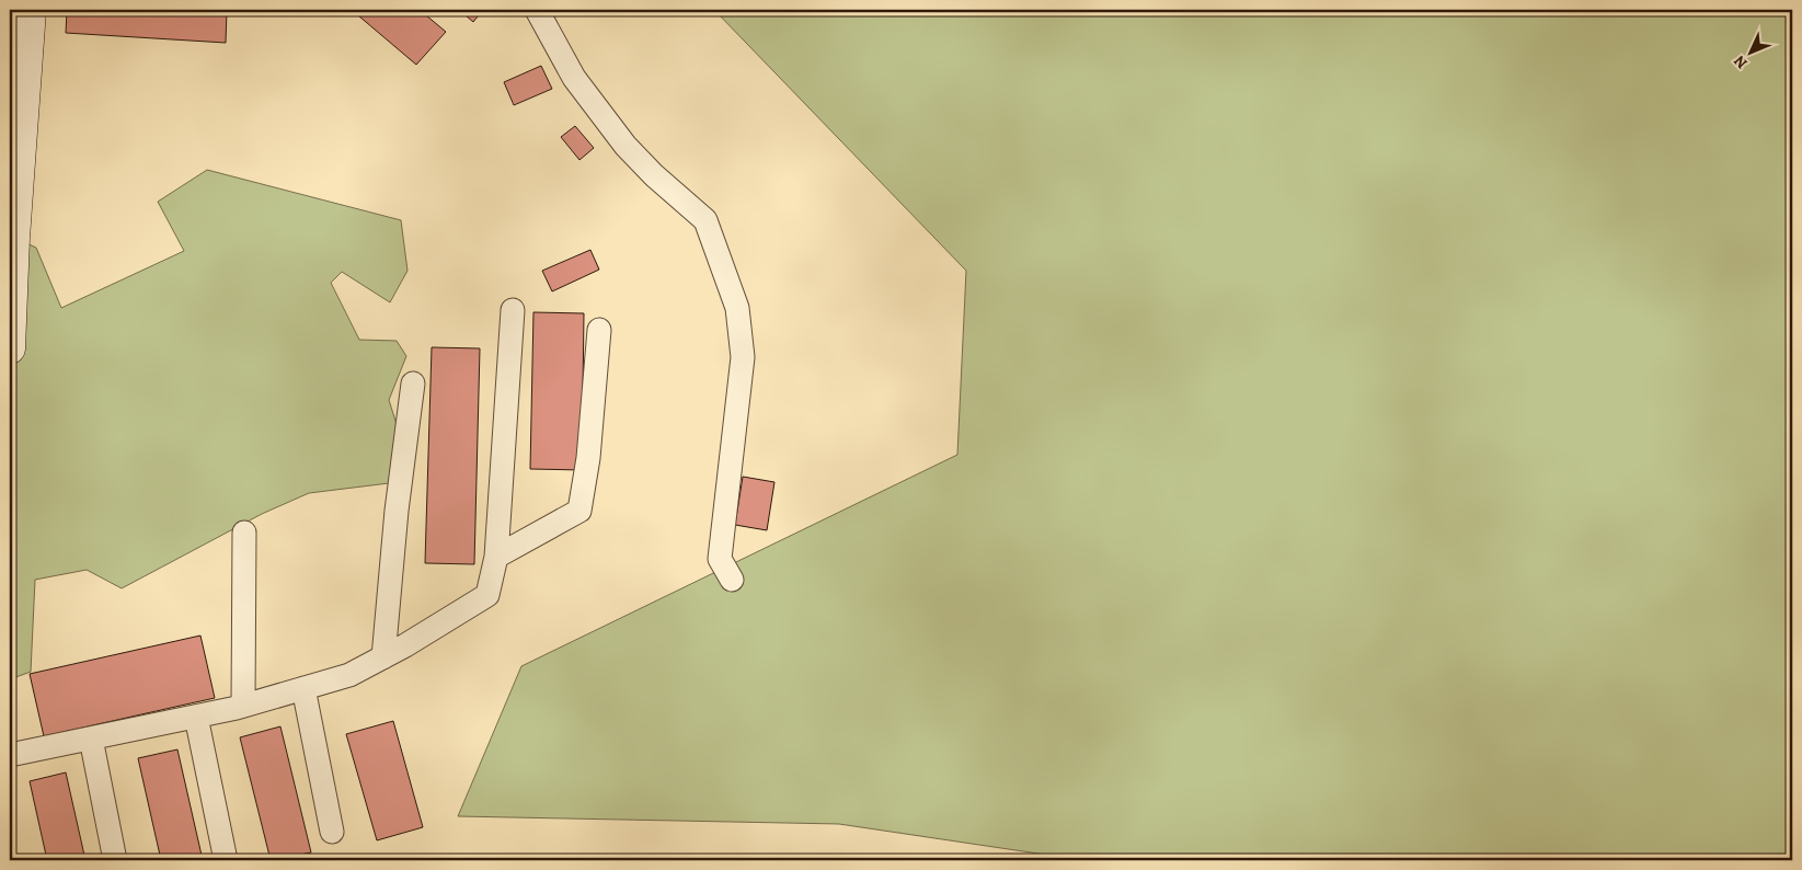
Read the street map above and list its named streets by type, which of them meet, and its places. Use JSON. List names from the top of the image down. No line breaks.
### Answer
{"north":"bottom left"}
